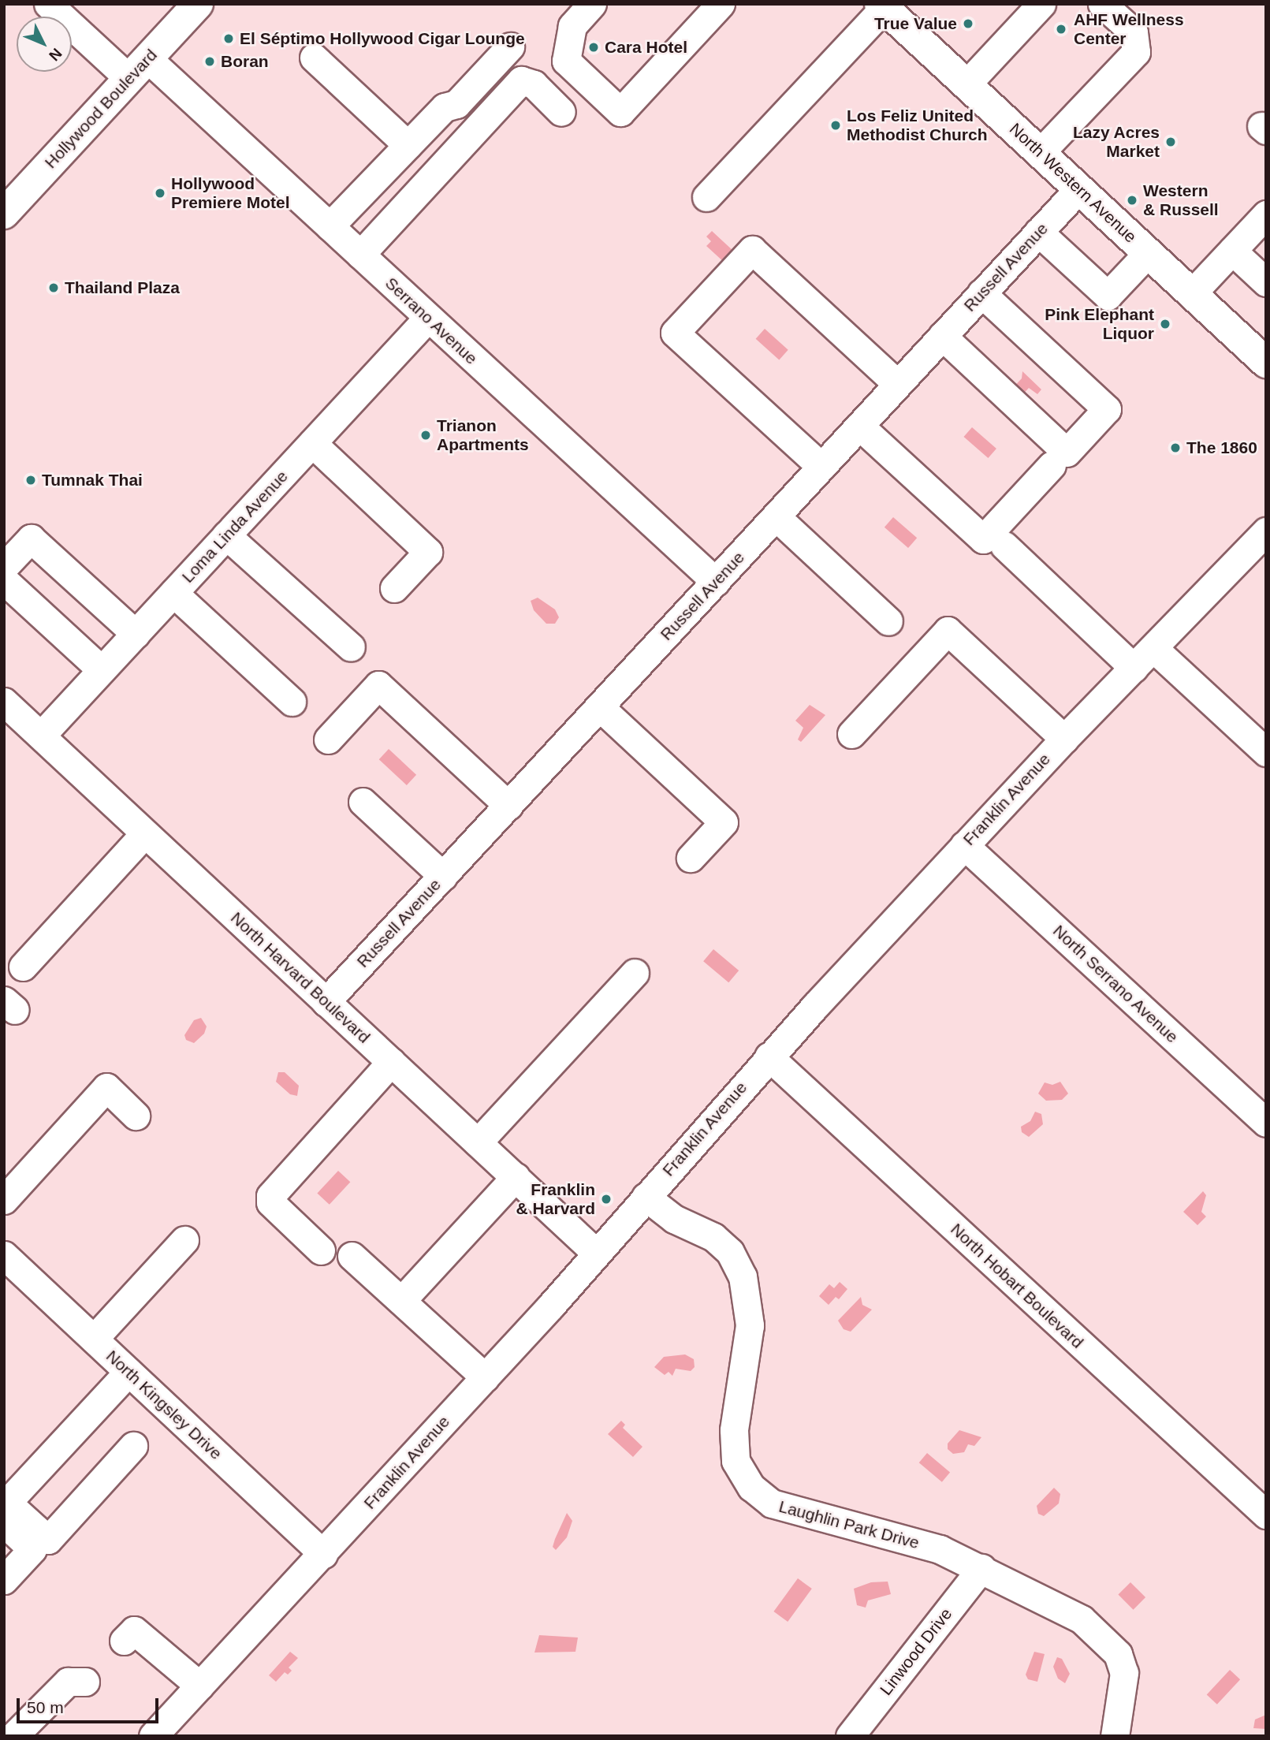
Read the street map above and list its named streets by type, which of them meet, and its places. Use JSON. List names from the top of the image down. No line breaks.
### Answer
{"streets":{"main road":["Hollywood Boulevard","North Western Avenue"],"street":["Russell Avenue","Serrano Avenue","Loma Linda Avenue","Franklin Avenue","North Harvard Boulevard","North Serrano Avenue","North Hobart Boulevard","North Kingsley Drive","Laughlin Park Drive","Linwood Drive"]},"crossings":[["Hollywood Boulevard","Serrano Avenue"],["North Western Avenue","Russell Avenue"],["Russell Avenue","Serrano Avenue"],["Russell Avenue","North Harvard Boulevard"],["Serrano Avenue","Loma Linda Avenue"],["Loma Linda Avenue","North Harvard Boulevard"],["Franklin Avenue","North Harvard Boulevard"],["Franklin Avenue","North Serrano Avenue"],["Franklin Avenue","North Hobart Boulevard"],["Franklin Avenue","North Kingsley Drive"],["Franklin Avenue","Laughlin Park Drive"],["Laughlin Park Drive","Linwood Drive"]],"places":["True Value","AHF Wellness Center","El Séptimo Hollywood Cigar Lounge","Cara Hotel","Boran","Los Feliz United Methodist Church","Lazy Acres Market","Hollywood Premiere Motel","Western & Russell","Thailand Plaza","Pink Elephant Liquor","Trianon Apartments","The 1860","Tumnak Thai","Franklin & Harvard"],"scale_bar":"50 m","north":"bottom right"}
